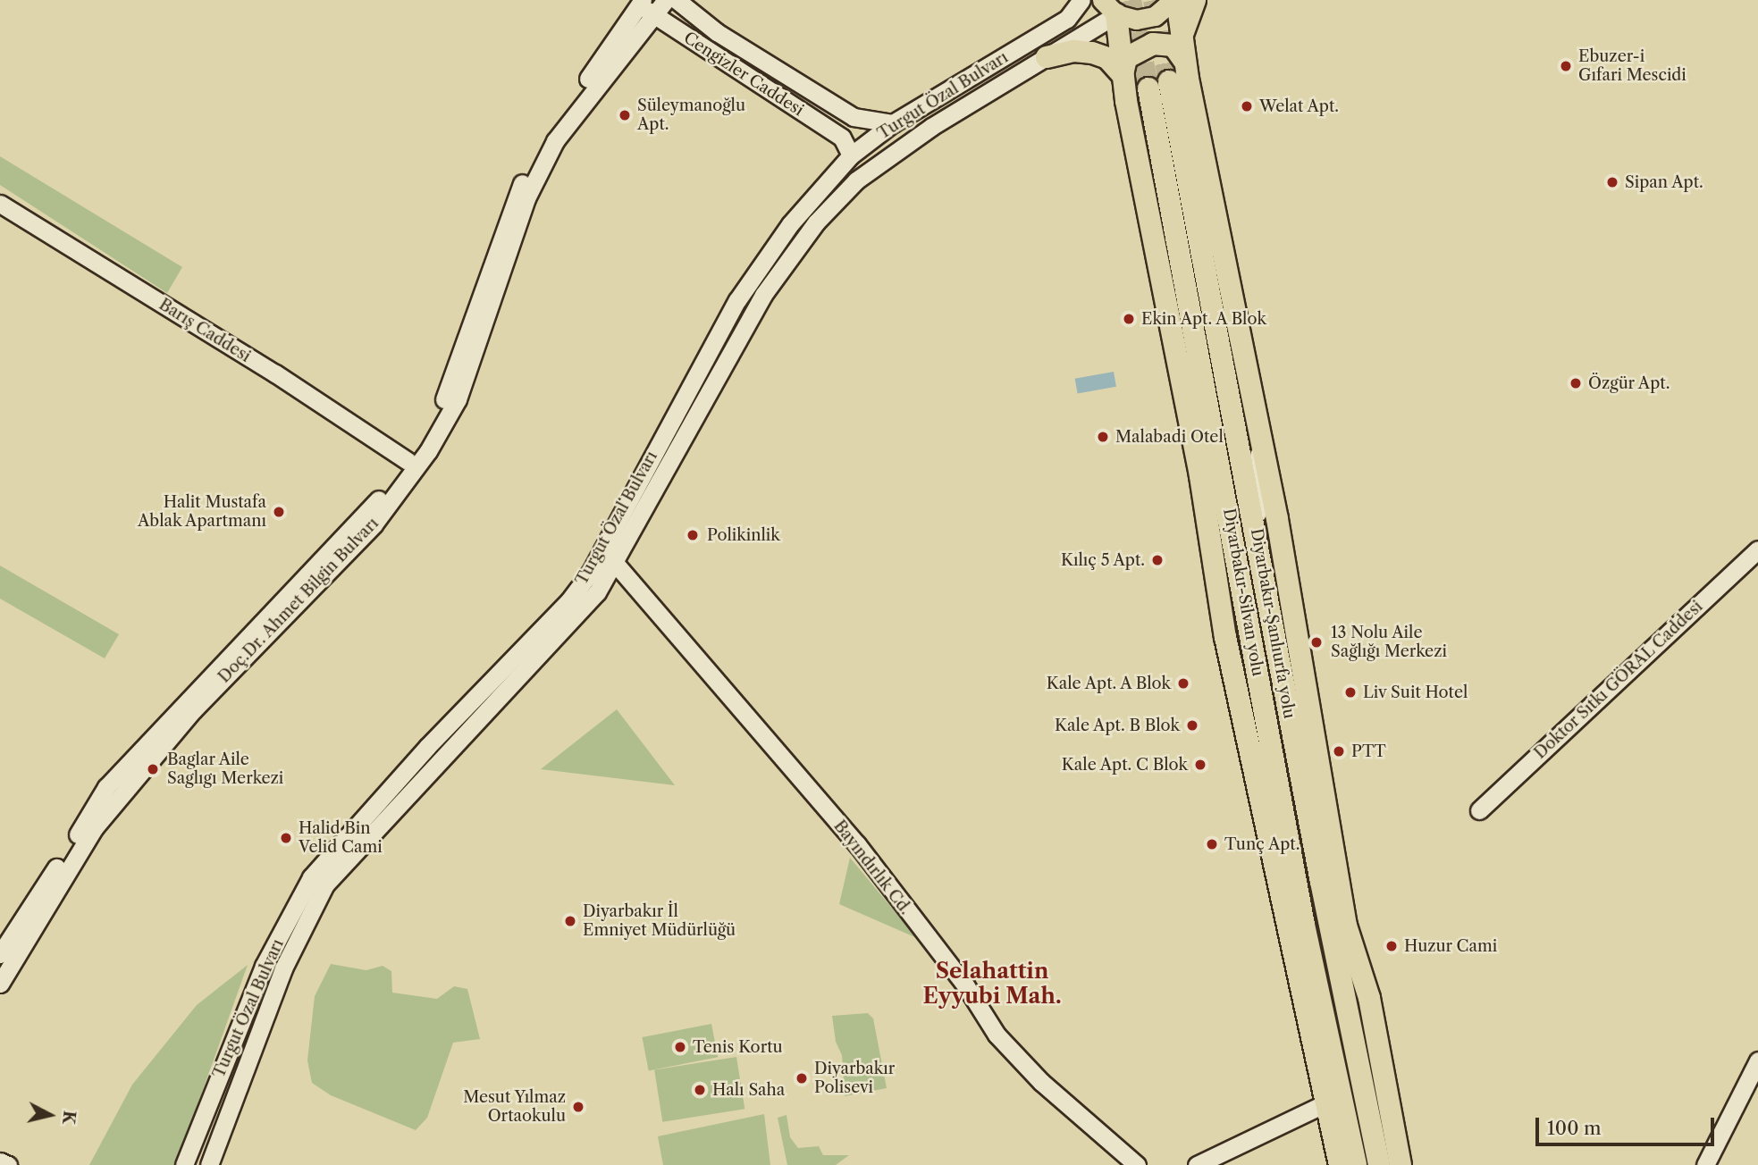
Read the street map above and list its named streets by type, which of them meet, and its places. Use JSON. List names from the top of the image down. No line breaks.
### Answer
{"streets":{"highway":["Diyarbakır-Silvan yolu","Diyarbakır-Şanlıurfa yolu"],"main road":["Cengizler Caddesi","Turgut Özal Bulvarı","Barış Caddesi","Doç.Dr. Ahmet Bilgin Bulvarı","Doktor Sıtkı GÖRAL Caddesi","Bayındırlık Cd."]},"crossings":[["Cengizler Caddesi","Turgut Özal Bulvarı"],["Cengizler Caddesi","Doç.Dr. Ahmet Bilgin Bulvarı"],["Turgut Özal Bulvarı","Bayındırlık Cd."],["Barış Caddesi","Doç.Dr. Ahmet Bilgin Bulvarı"],["Diyarbakır-Silvan yolu","Diyarbakır-Şanlıurfa yolu"]],"districts":["Selahattin Eyyubi Mah."],"places":["Ebuzer-i Gıfari Mescidi","Welat Apt.","Süleymanoğlu Apt.","Sipan Apt.","Ekin Apt. A Blok","Özgür Apt.","Malabadi Otel","Halit Mustafa Ablak Apartmanı","Polikinlik","Kılıç 5 Apt.","13 Nolu Aile Sağlığı Merkezi","Kale Apt. A Blok","Liv Suit Hotel","Kale Apt. B Blok","PTT","Kale Apt. C Blok","Baglar Aile Saglıgı Merkezi","Halid Bin Velid Cami","Tunç Apt.","Diyarbakır İl Emniyet Müdürlüğü","Huzur Cami","Tenis Kortu","Diyarbakır Polisevi","Halı Saha","Mesut Yılmaz Ortaokulu"],"scale_bar":"100 m","north":"right"}
